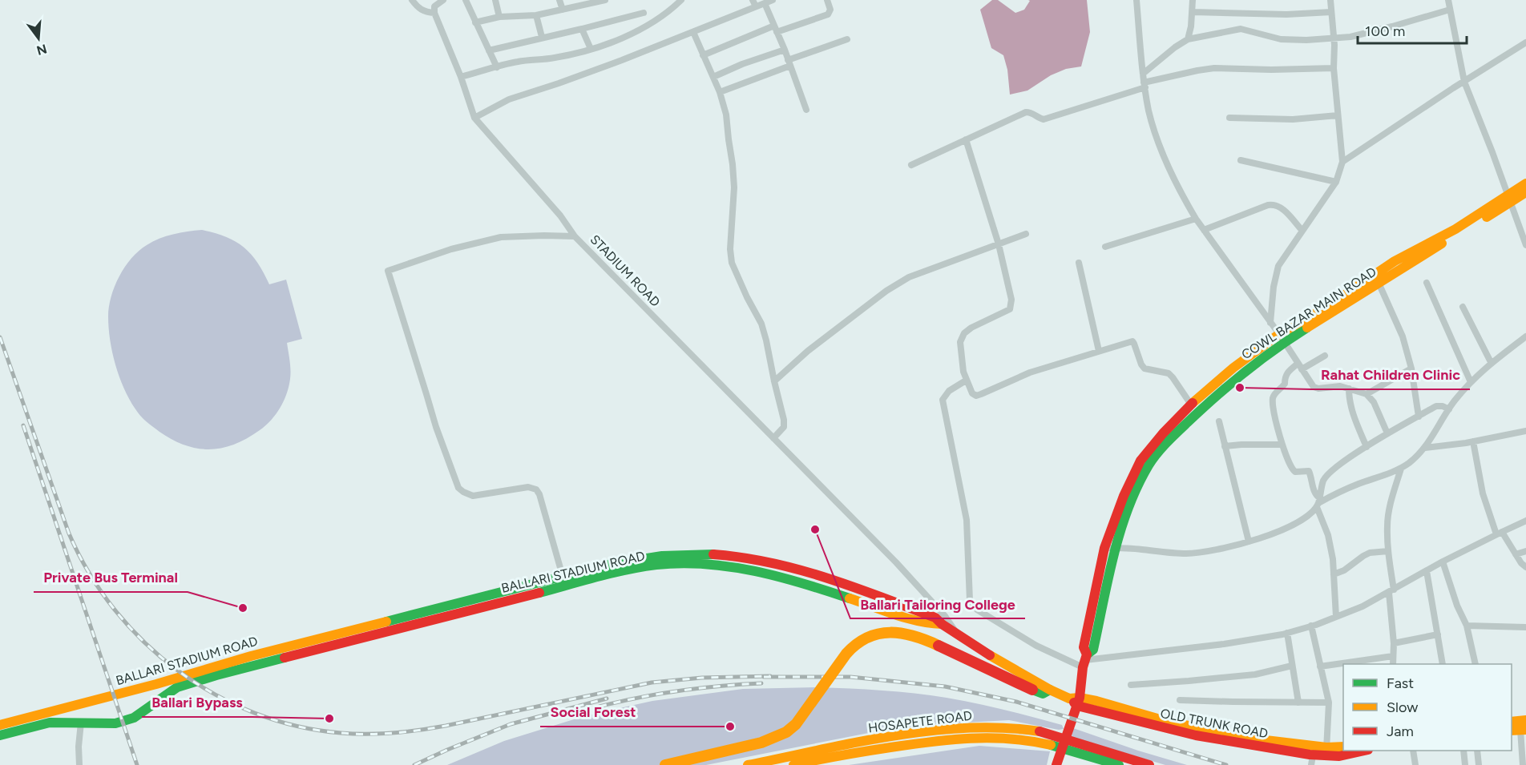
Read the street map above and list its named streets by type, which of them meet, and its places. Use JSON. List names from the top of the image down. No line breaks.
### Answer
{"streets":{"main road":["COWL BAZAR MAIN ROAD","BALLARI STADIUM ROAD","HOSAPETE ROAD","OLD TRUNK ROAD"],"street":["STADIUM ROAD"]},"crossings":[["STADIUM ROAD","BALLARI STADIUM ROAD"]],"places":["Rahat Children Clinic","Ballari Tailoring College","Private Bus Terminal","Ballari Bypass","Social Forest"],"legend":["Fast","Slow","Jam"],"scale_bar":"100 m","north":"bottom"}
